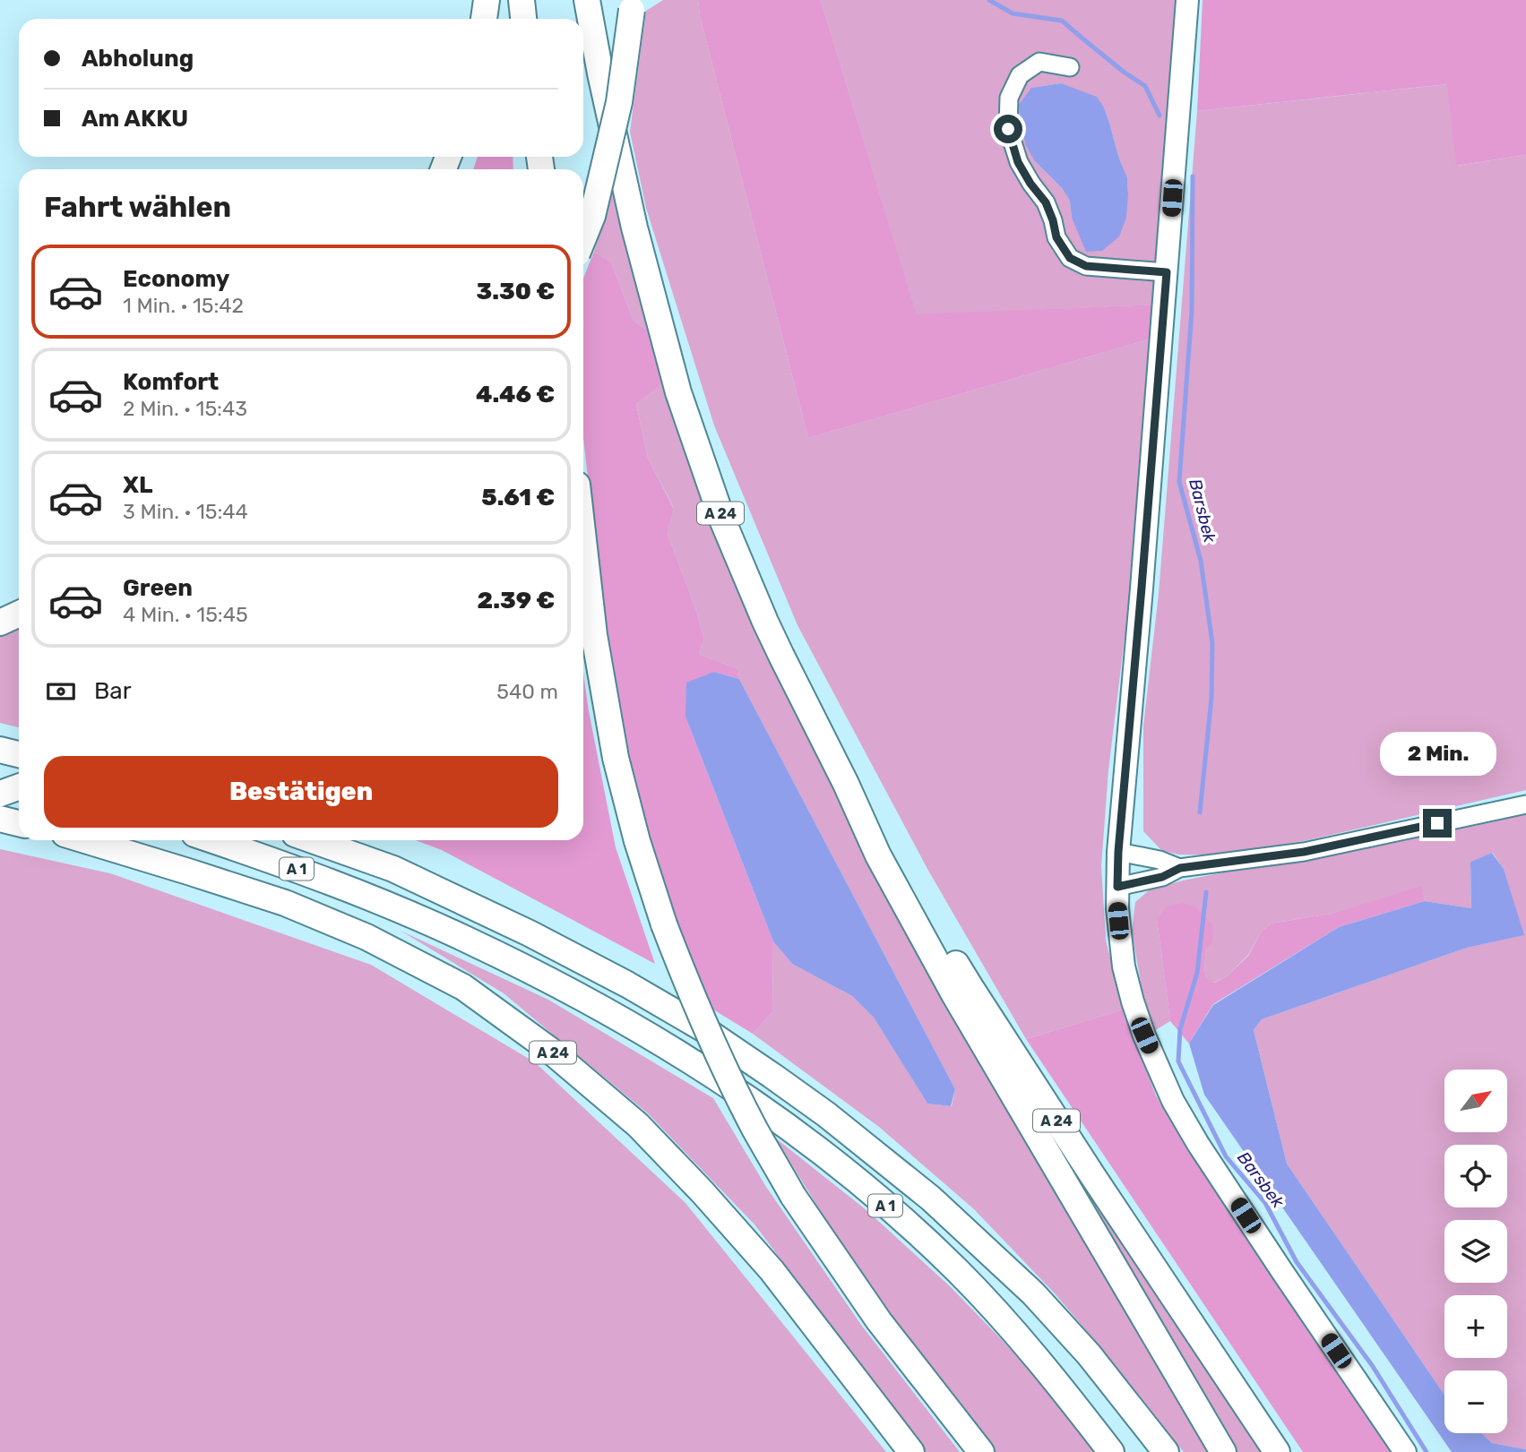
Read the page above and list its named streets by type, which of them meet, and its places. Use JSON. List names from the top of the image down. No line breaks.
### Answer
{"streets":{"highway":["A 24","A 1"]},"water":["Barsbek"],"north":"top right","page":{"banner":["Abholung","Am AKKU"],"heading":"Fahrt wählen","list":[{"name":"Economy","note":"1 Min. · 15:42","value":"3.30 €"},{"name":"Komfort","note":"2 Min. · 15:43","value":"4.46 €"},{"name":"XL","note":"3 Min. · 15:44","value":"5.61 €"},{"name":"Green","note":"4 Min. · 15:45","value":"2.39 €"}],"pay":["Bar","540 m"],"bubble":"2 Min.","buttons":"Bestätigen","map_buttons":["+","−"]}}
